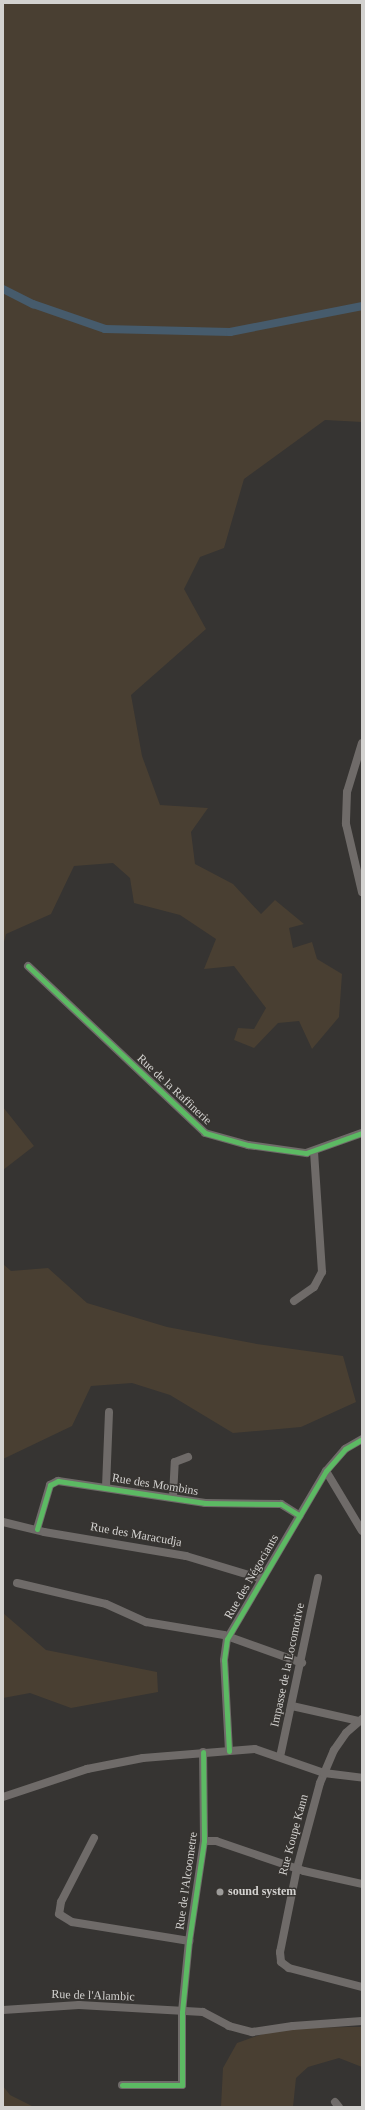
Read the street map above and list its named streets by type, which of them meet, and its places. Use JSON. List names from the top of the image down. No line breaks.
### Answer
{"streets":{"street":["Rue de la Raffinerie","Rue des Mombins","Rue des Maracudja","Rue des Négociants","Impasse de la Locomotive","Rue Koupe Kann","Rue de l'Alcoometre","Rue de l'Alambic"]},"crossings":[["Rue des Mombins","Rue des Maracudja"],["Rue des Mombins","Rue des Négociants"],["Rue des Maracudja","Rue des Négociants"],["Rue de l'Alcoometre","Rue de l'Alambic"]],"places":["sound system"]}
